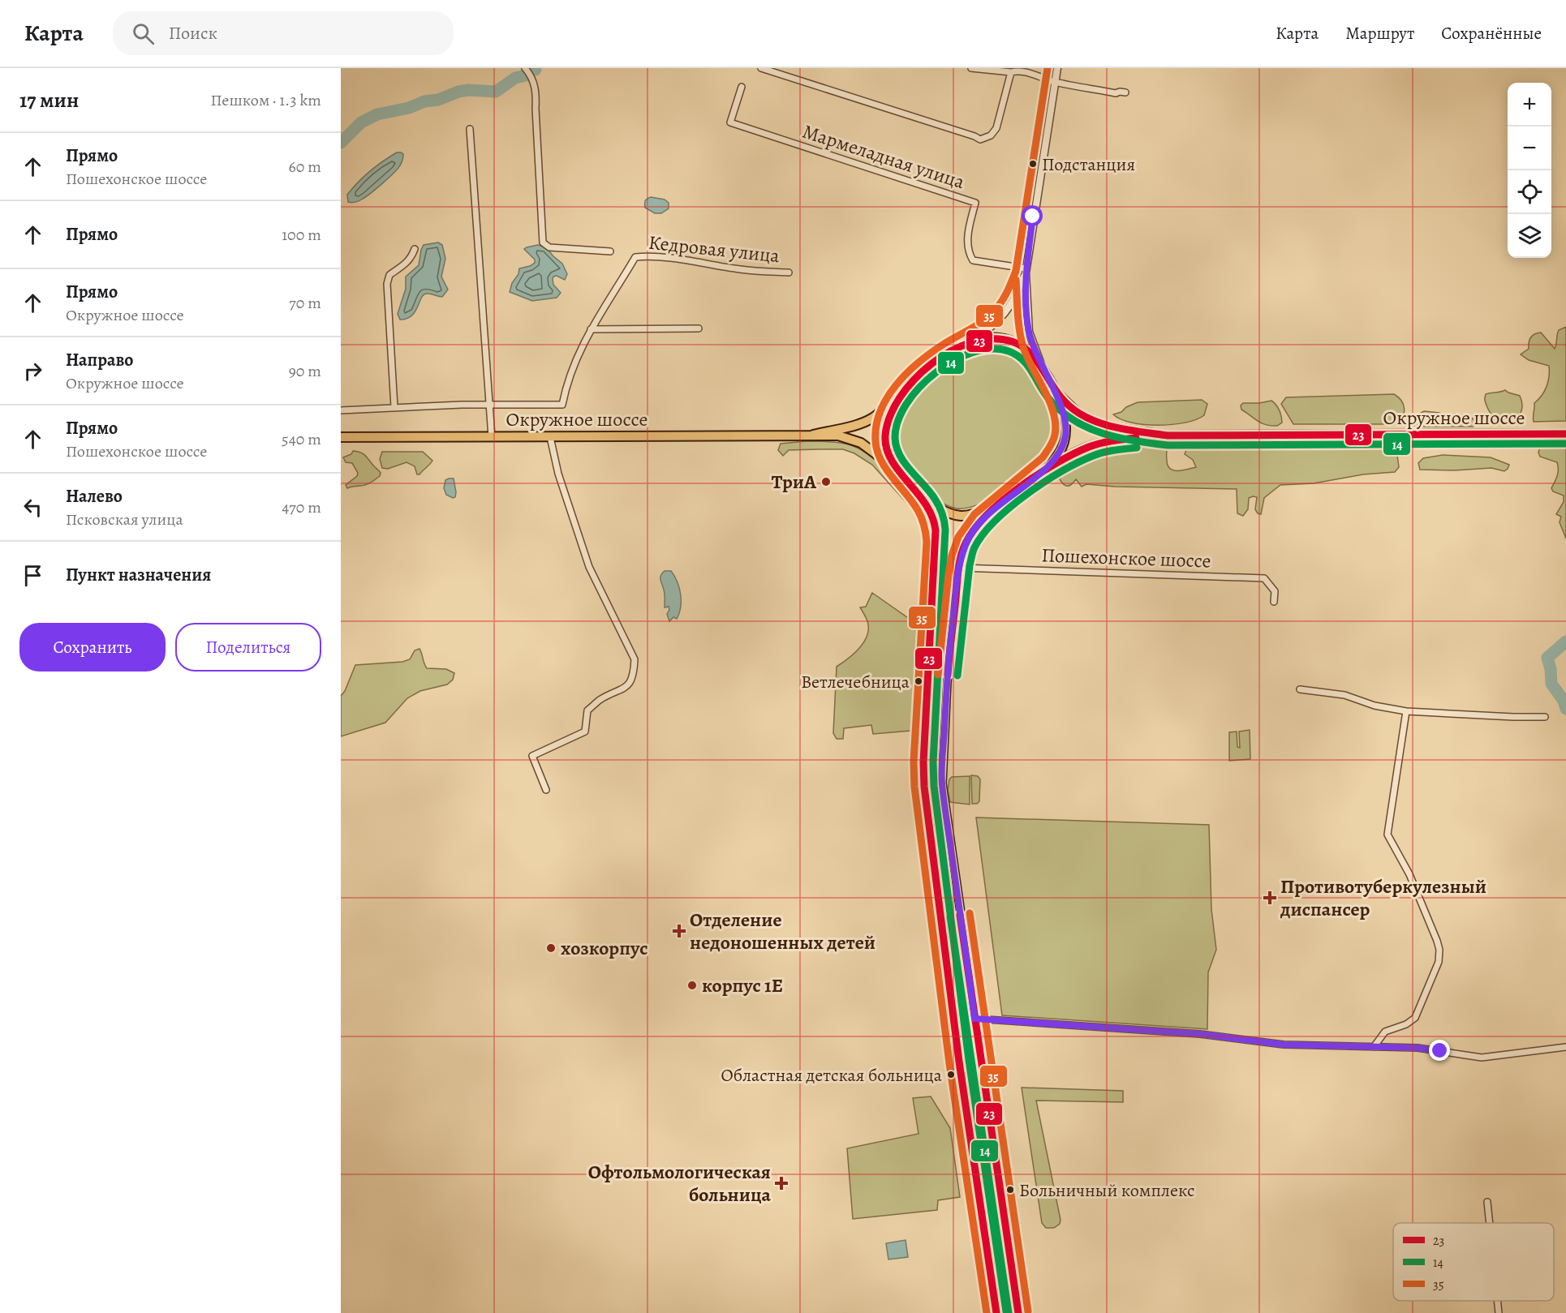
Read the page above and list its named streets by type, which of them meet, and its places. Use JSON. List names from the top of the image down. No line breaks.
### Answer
{"streets":{"main road":["Окружное шоссе"],"street":["Мармеладная улица","Кедровая улица","Пошехонское шоссе"]},"places":{"other":["Подстанция","ТриА","Ветлечебница","хозкорпус","корпус 1Е","Областная детская больница","Больничный комплекс"],"health":["Противотуберкулезный диспансер","Отделение недоношенных детей","Офтольмологическая больница"]},"lines":["transit line 35","transit line 23","transit line 14"],"legend":["23","14","35"],"page":{"header":"Карта","search":"Поиск","nav":["Карта","Маршрут","Сохранённые"],"heading":["17 мин","Пешком · 1.3 km"],"map_buttons":["+","−"],"list":[["Прямо","Пошехонское шоссе","60 m"],["Прямо","100 m"],["Прямо","Окружное шоссе","70 m"],["Направо","Окружное шоссе","90 m"],["Прямо","Пошехонское шоссе","540 m"],["Налево","Псковская улица","470 m"],"Пункт назначения"],"buttons":["Сохранить","Поделиться"]}}
